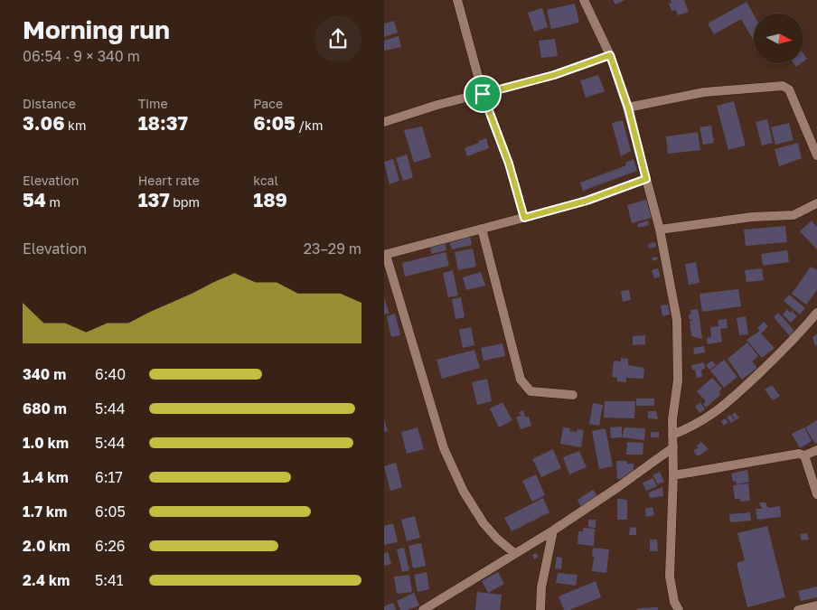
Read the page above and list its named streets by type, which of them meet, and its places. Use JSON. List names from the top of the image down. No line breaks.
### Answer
{"north":"right","page":{"heading":["Morning run","06:54 · 9 × 340 m"],"stats":[["Distance","3.06 km"],["Time","18:37"],["Pace","6:05 /km"],["Elevation","54 m"],["Heart rate","137 bpm"],["kcal","189"]],"chart":["Elevation","23–29 m"],"list":[{"name":"340 m","note":"6:40"},{"name":"680 m","note":"5:44"},{"name":"1.0 km","note":"5:44"},{"name":"1.4 km","note":"6:17"},{"name":"1.7 km","note":"6:05"},{"name":"2.0 km","note":"6:26"},{"name":"2.4 km","note":"5:41"}]}}
